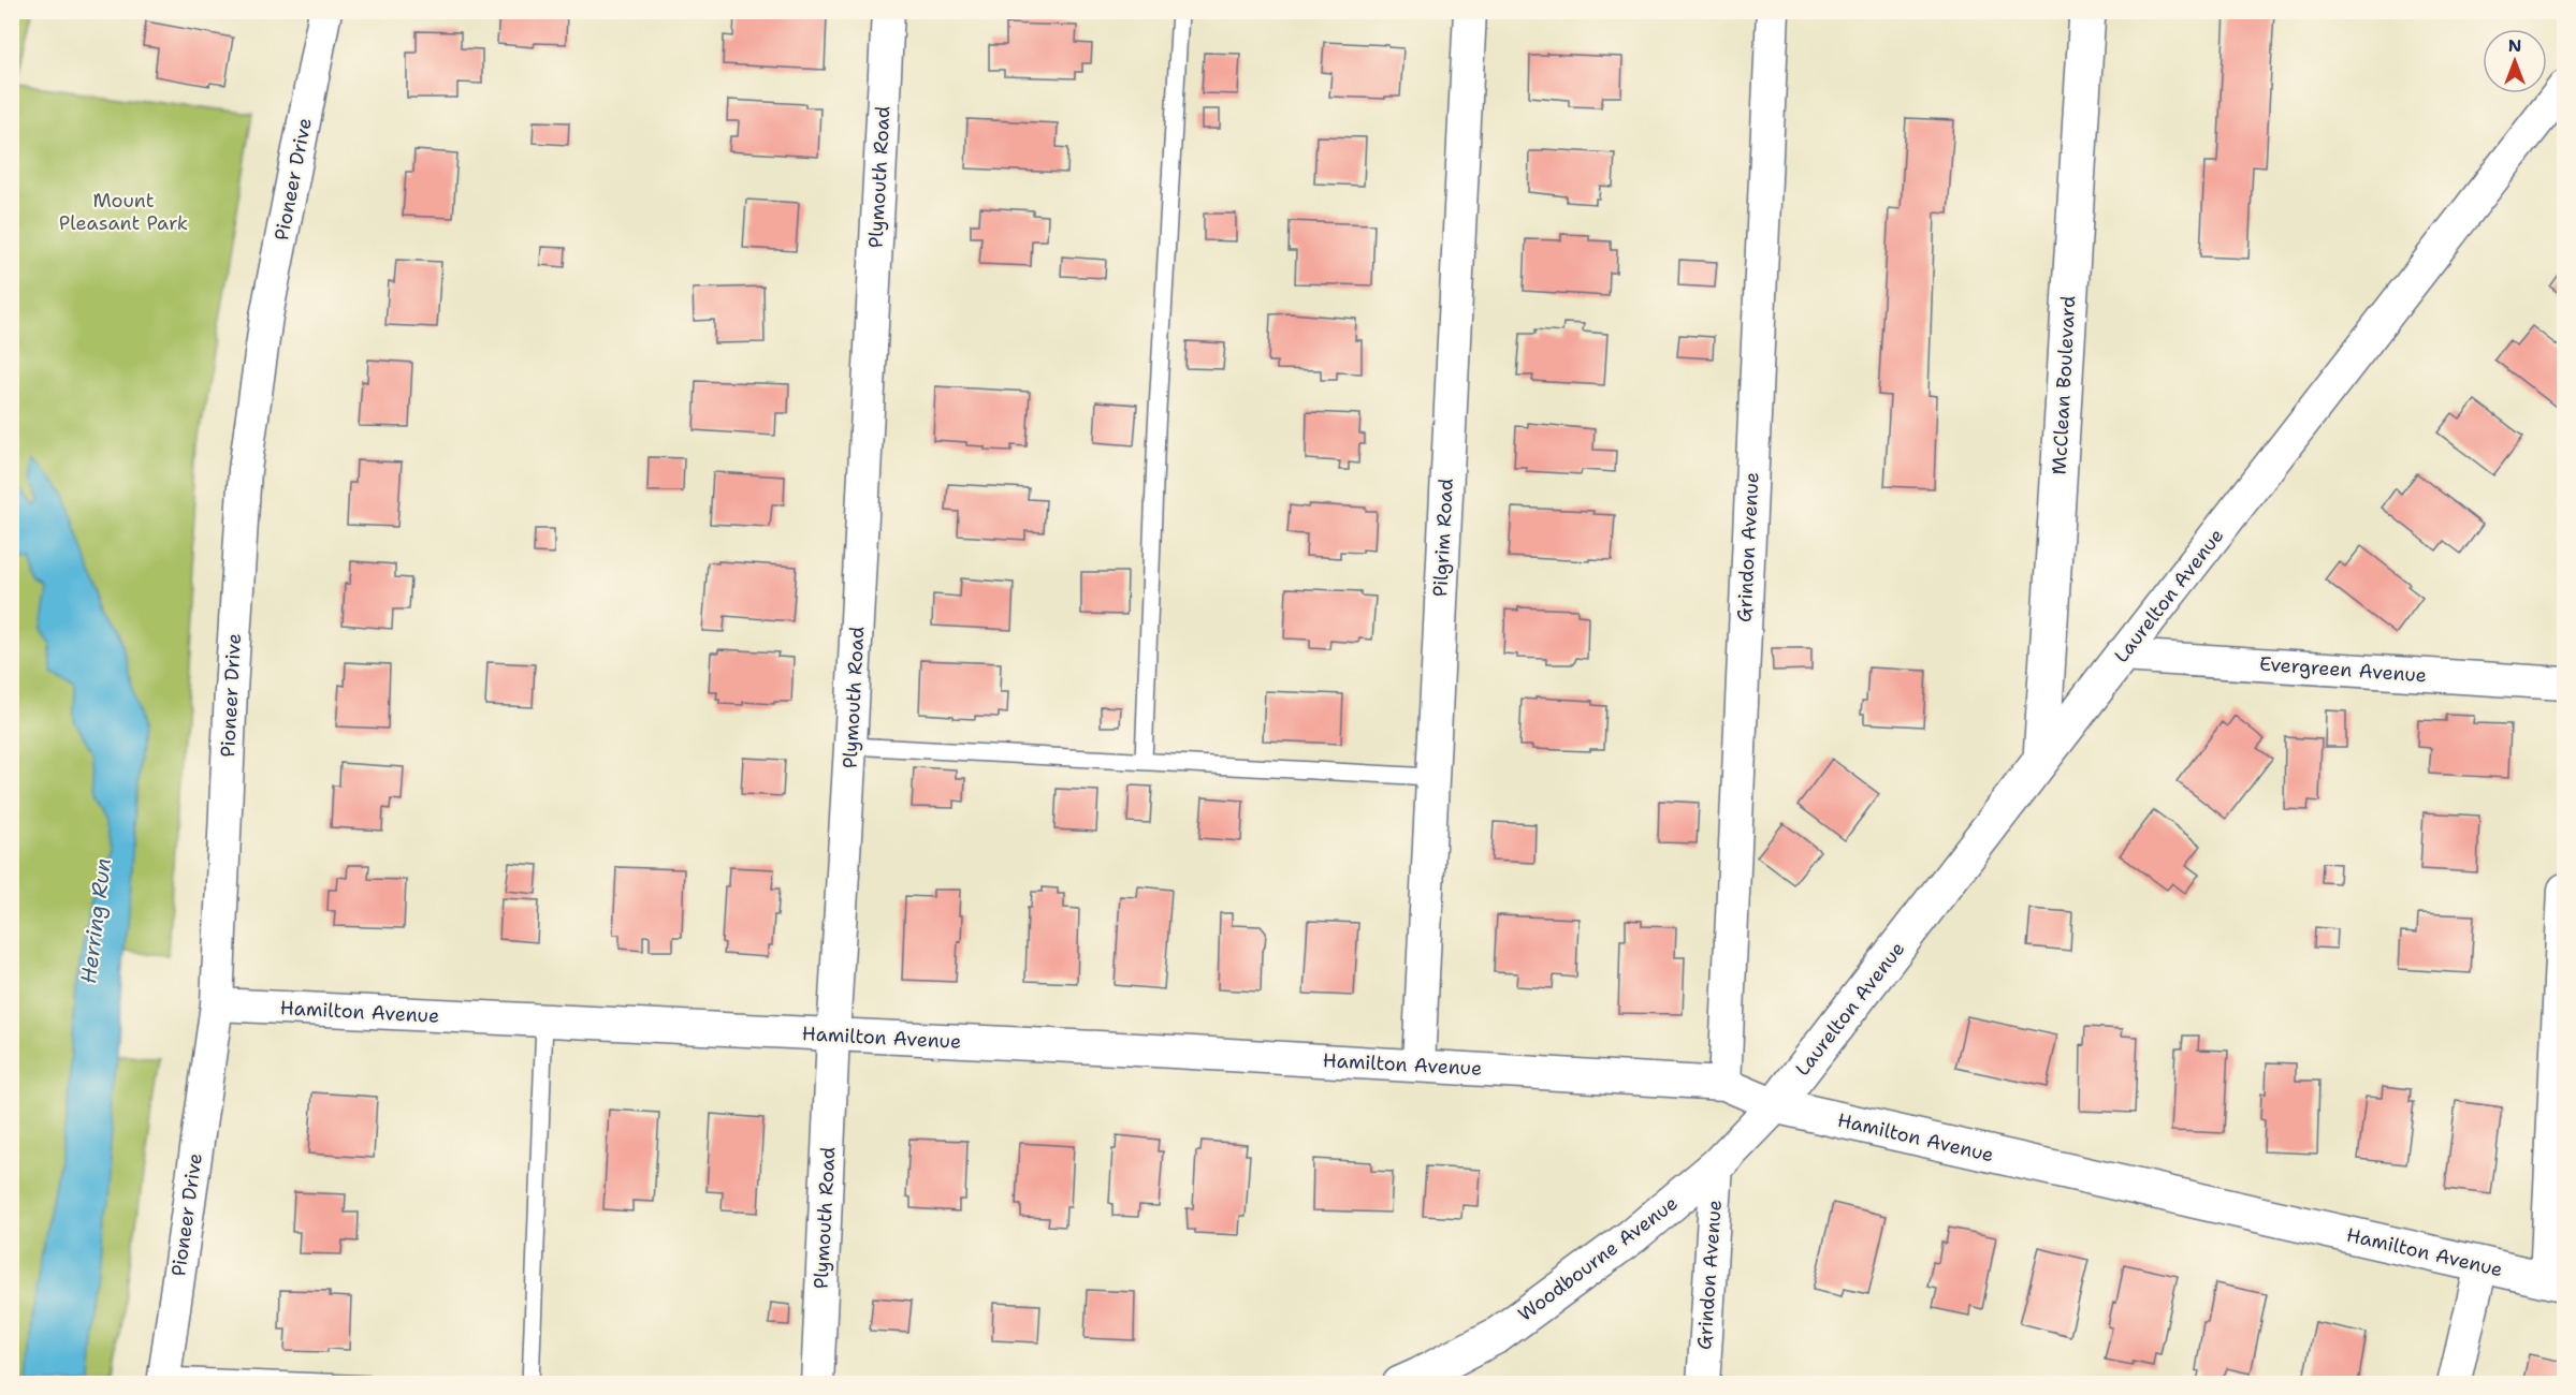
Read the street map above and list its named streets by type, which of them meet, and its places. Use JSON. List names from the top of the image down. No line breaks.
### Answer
{"streets":{"street":["Plymouth Road","Pioneer Drive","McClean Boulevard","Pilgrim Road","Grindon Avenue","Laurelton Avenue","Evergreen Avenue","Hamilton Avenue","Woodbourne Avenue"]},"crossings":[["Plymouth Road","Hamilton Avenue"],["Pioneer Drive","Hamilton Avenue"],["McClean Boulevard","Laurelton Avenue"],["Pilgrim Road","Hamilton Avenue"],["Grindon Avenue","Hamilton Avenue"],["Grindon Avenue","Woodbourne Avenue"],["Laurelton Avenue","Evergreen Avenue"],["Laurelton Avenue","Hamilton Avenue"],["Laurelton Avenue","Woodbourne Avenue"],["Hamilton Avenue","Woodbourne Avenue"]],"water":["Herring Run"],"parks":["Mount Pleasant Park"],"north":"top"}
